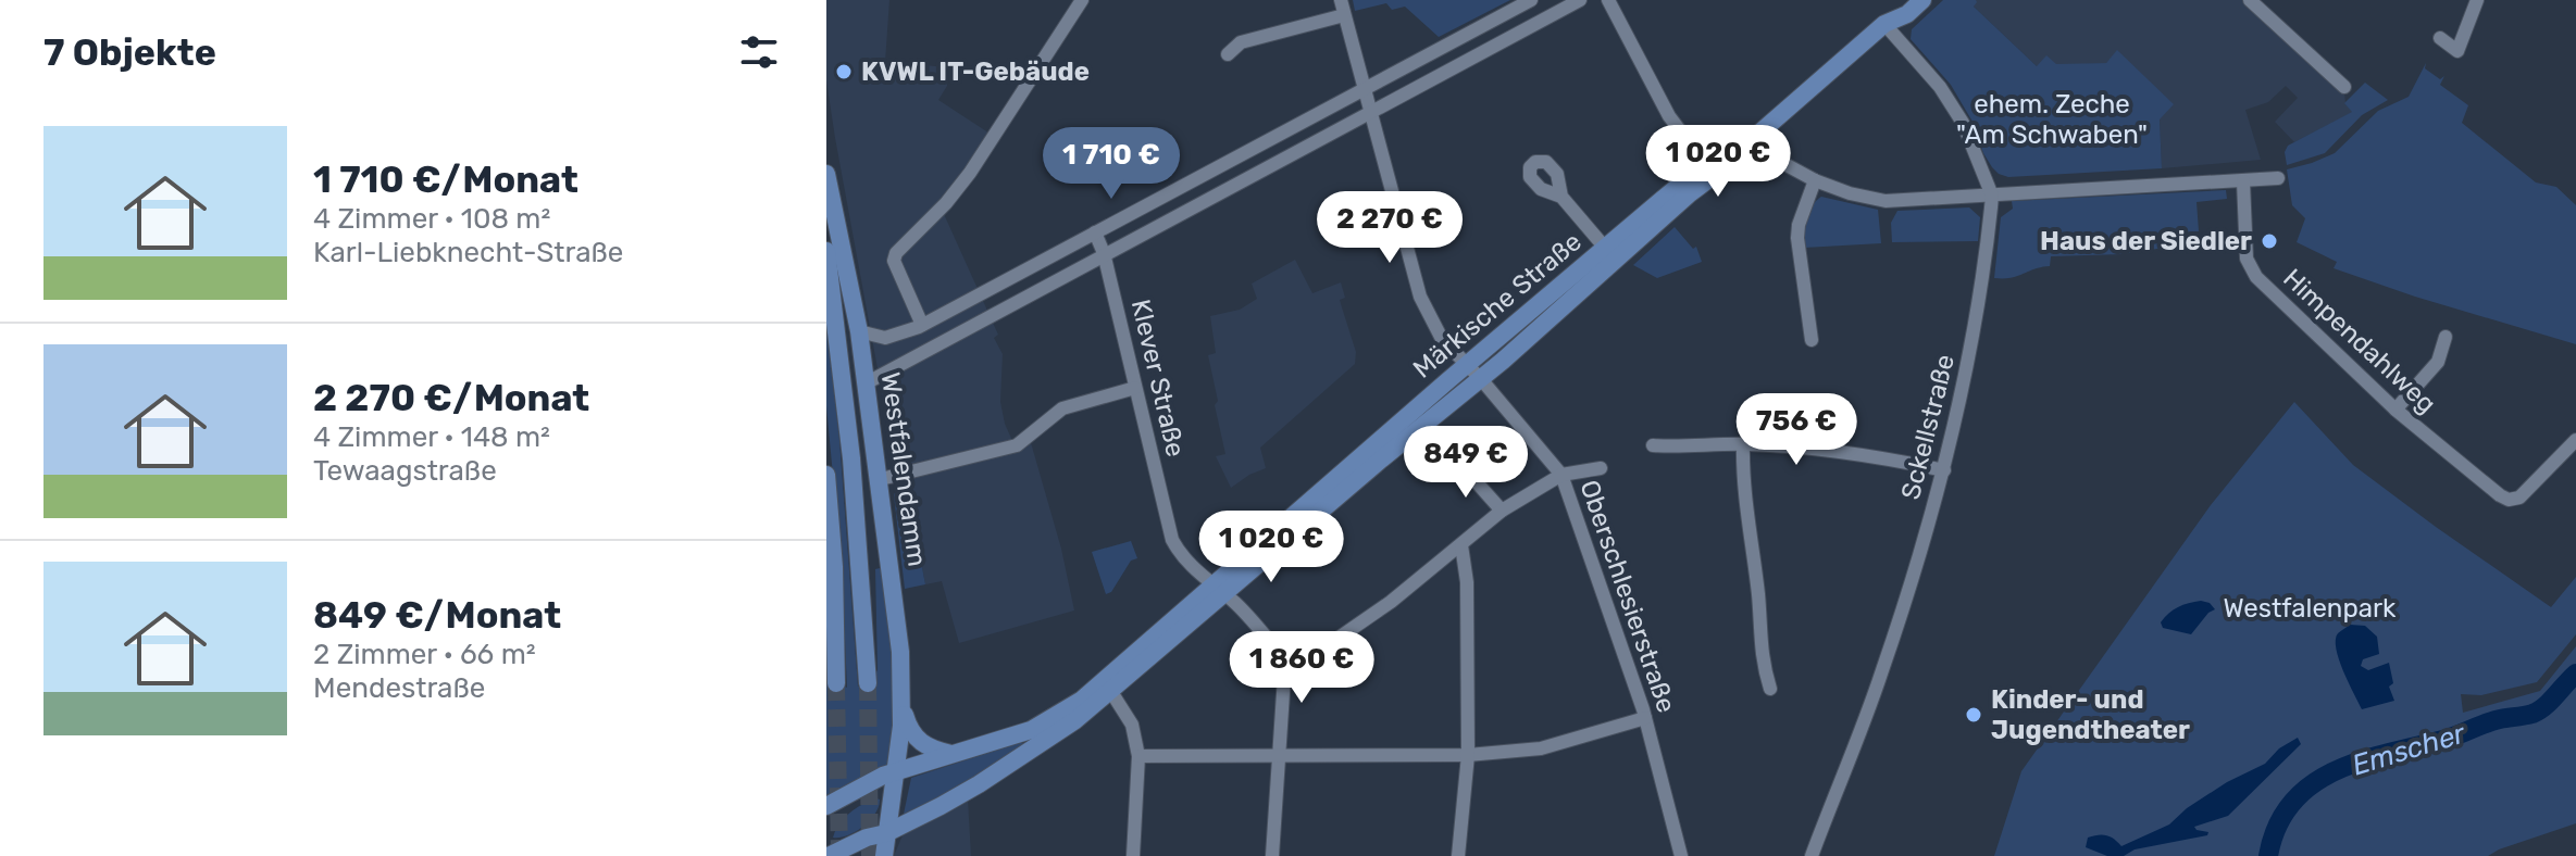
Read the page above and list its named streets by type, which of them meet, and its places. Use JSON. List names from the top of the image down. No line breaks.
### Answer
{"streets":{"main road":["Märkische Straße","Westfalendamm"],"street":["Himpendahlweg","Klever Straße","Sckellstraße","Oberschlesierstraße"]},"crossings":[["Märkische Straße","Klever Straße"],["Märkische Straße","Sckellstraße"],["Märkische Straße","Westfalendamm"],["Märkische Straße","Oberschlesierstraße"]],"water":["Emscher"],"parks":["ehem. Zeche \"Am Schwaben\"","Westfalenpark"],"places":["KVWL IT-Gebäude","Haus der Siedler","Kinder- und Jugendtheater"],"page":{"heading":"7 Objekte","list":[{"name":"1 710 €/Monat","note":"4 Zimmer · 108 m² · Karl-Liebknecht-Straße"},{"name":"2 270 €/Monat","note":"4 Zimmer · 148 m² · Tewaagstraße"},{"name":"849 €/Monat","note":"2 Zimmer · 66 m² · Mendestraße"}],"price":["1 020 €","1 710 €","2 270 €","756 €","849 €","1 020 €","1 860 €"]}}
